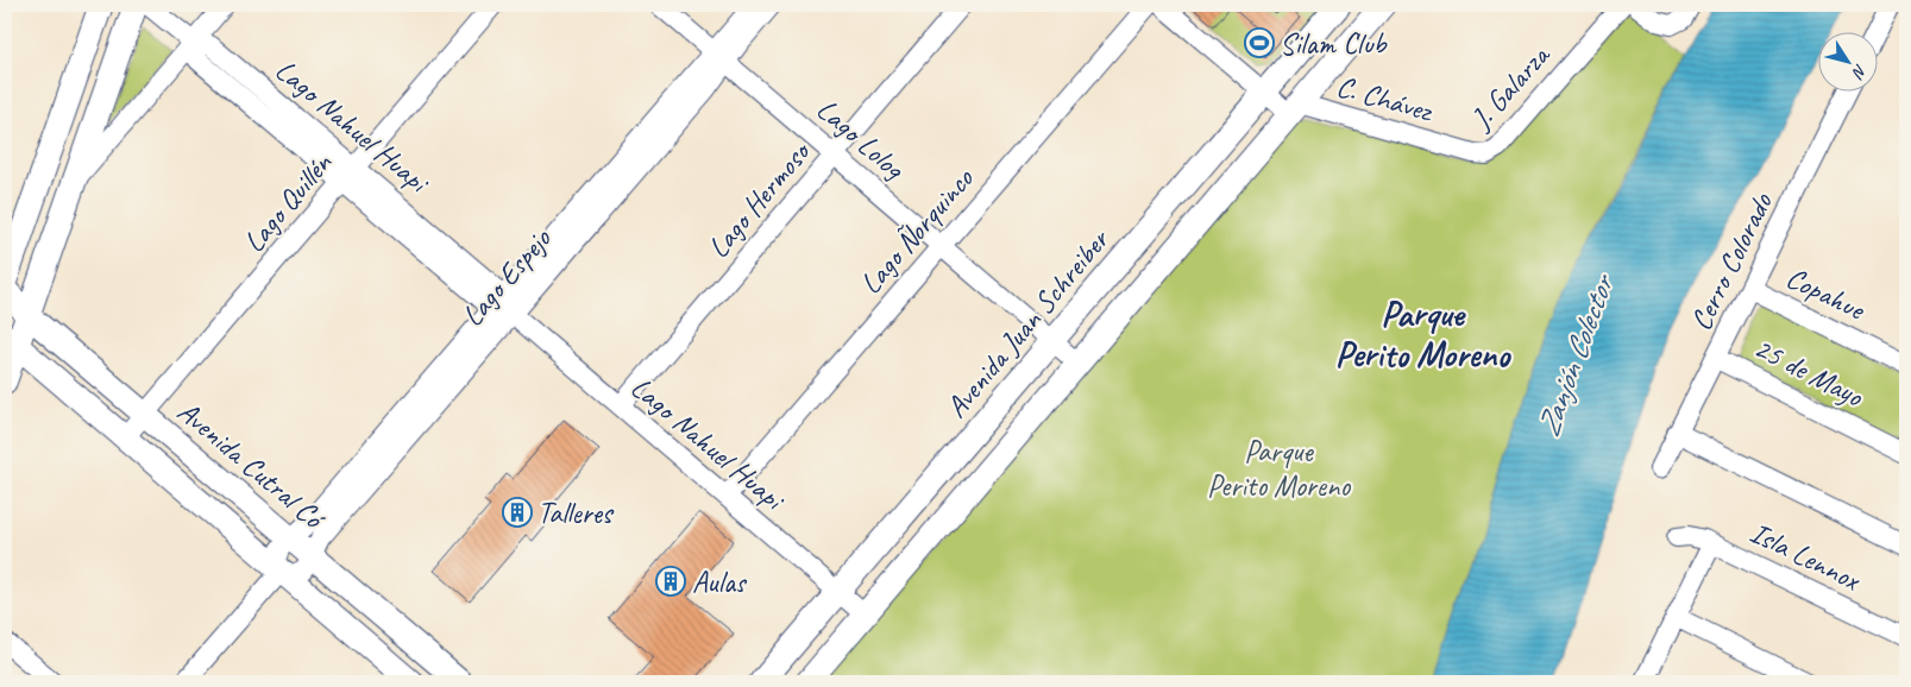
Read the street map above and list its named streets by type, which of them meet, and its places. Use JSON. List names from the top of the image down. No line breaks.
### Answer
{"streets":{"main road":["Avenida Juan Schreiber","Avenida Cutral Có"],"street":["J. Galarza","C. Chávez","Lago Nahuel Huapi","Lago Lolog","Lago Hermoso","Lago Quillén","Lago Ñorquinco","Cerro Colorado","Lago Espejo","Copahue","25 de Mayo","Isla Lennox"]},"crossings":[["J. Galarza","C. Chávez"],["Lago Nahuel Huapi","Lago Hermoso"],["Lago Nahuel Huapi","Lago Quillén"],["Lago Nahuel Huapi","Lago Ñorquinco"],["Lago Nahuel Huapi","Lago Espejo"],["Lago Nahuel Huapi","Avenida Juan Schreiber"],["Lago Lolog","Lago Hermoso"],["Lago Lolog","Lago Ñorquinco"],["Lago Lolog","Lago Espejo"],["Lago Lolog","Avenida Juan Schreiber"],["Lago Quillén","Avenida Cutral Có"],["Cerro Colorado","Copahue"],["Cerro Colorado","25 de Mayo"],["Lago Espejo","Avenida Cutral Có"]],"districts":["Parque Perito Moreno"],"water":["Zanjón Colector"],"parks":["Parque Perito Moreno"],"places":{"sports":["Silam Club"],"building":["Talleres","Aulas"]},"north":"bottom right"}
